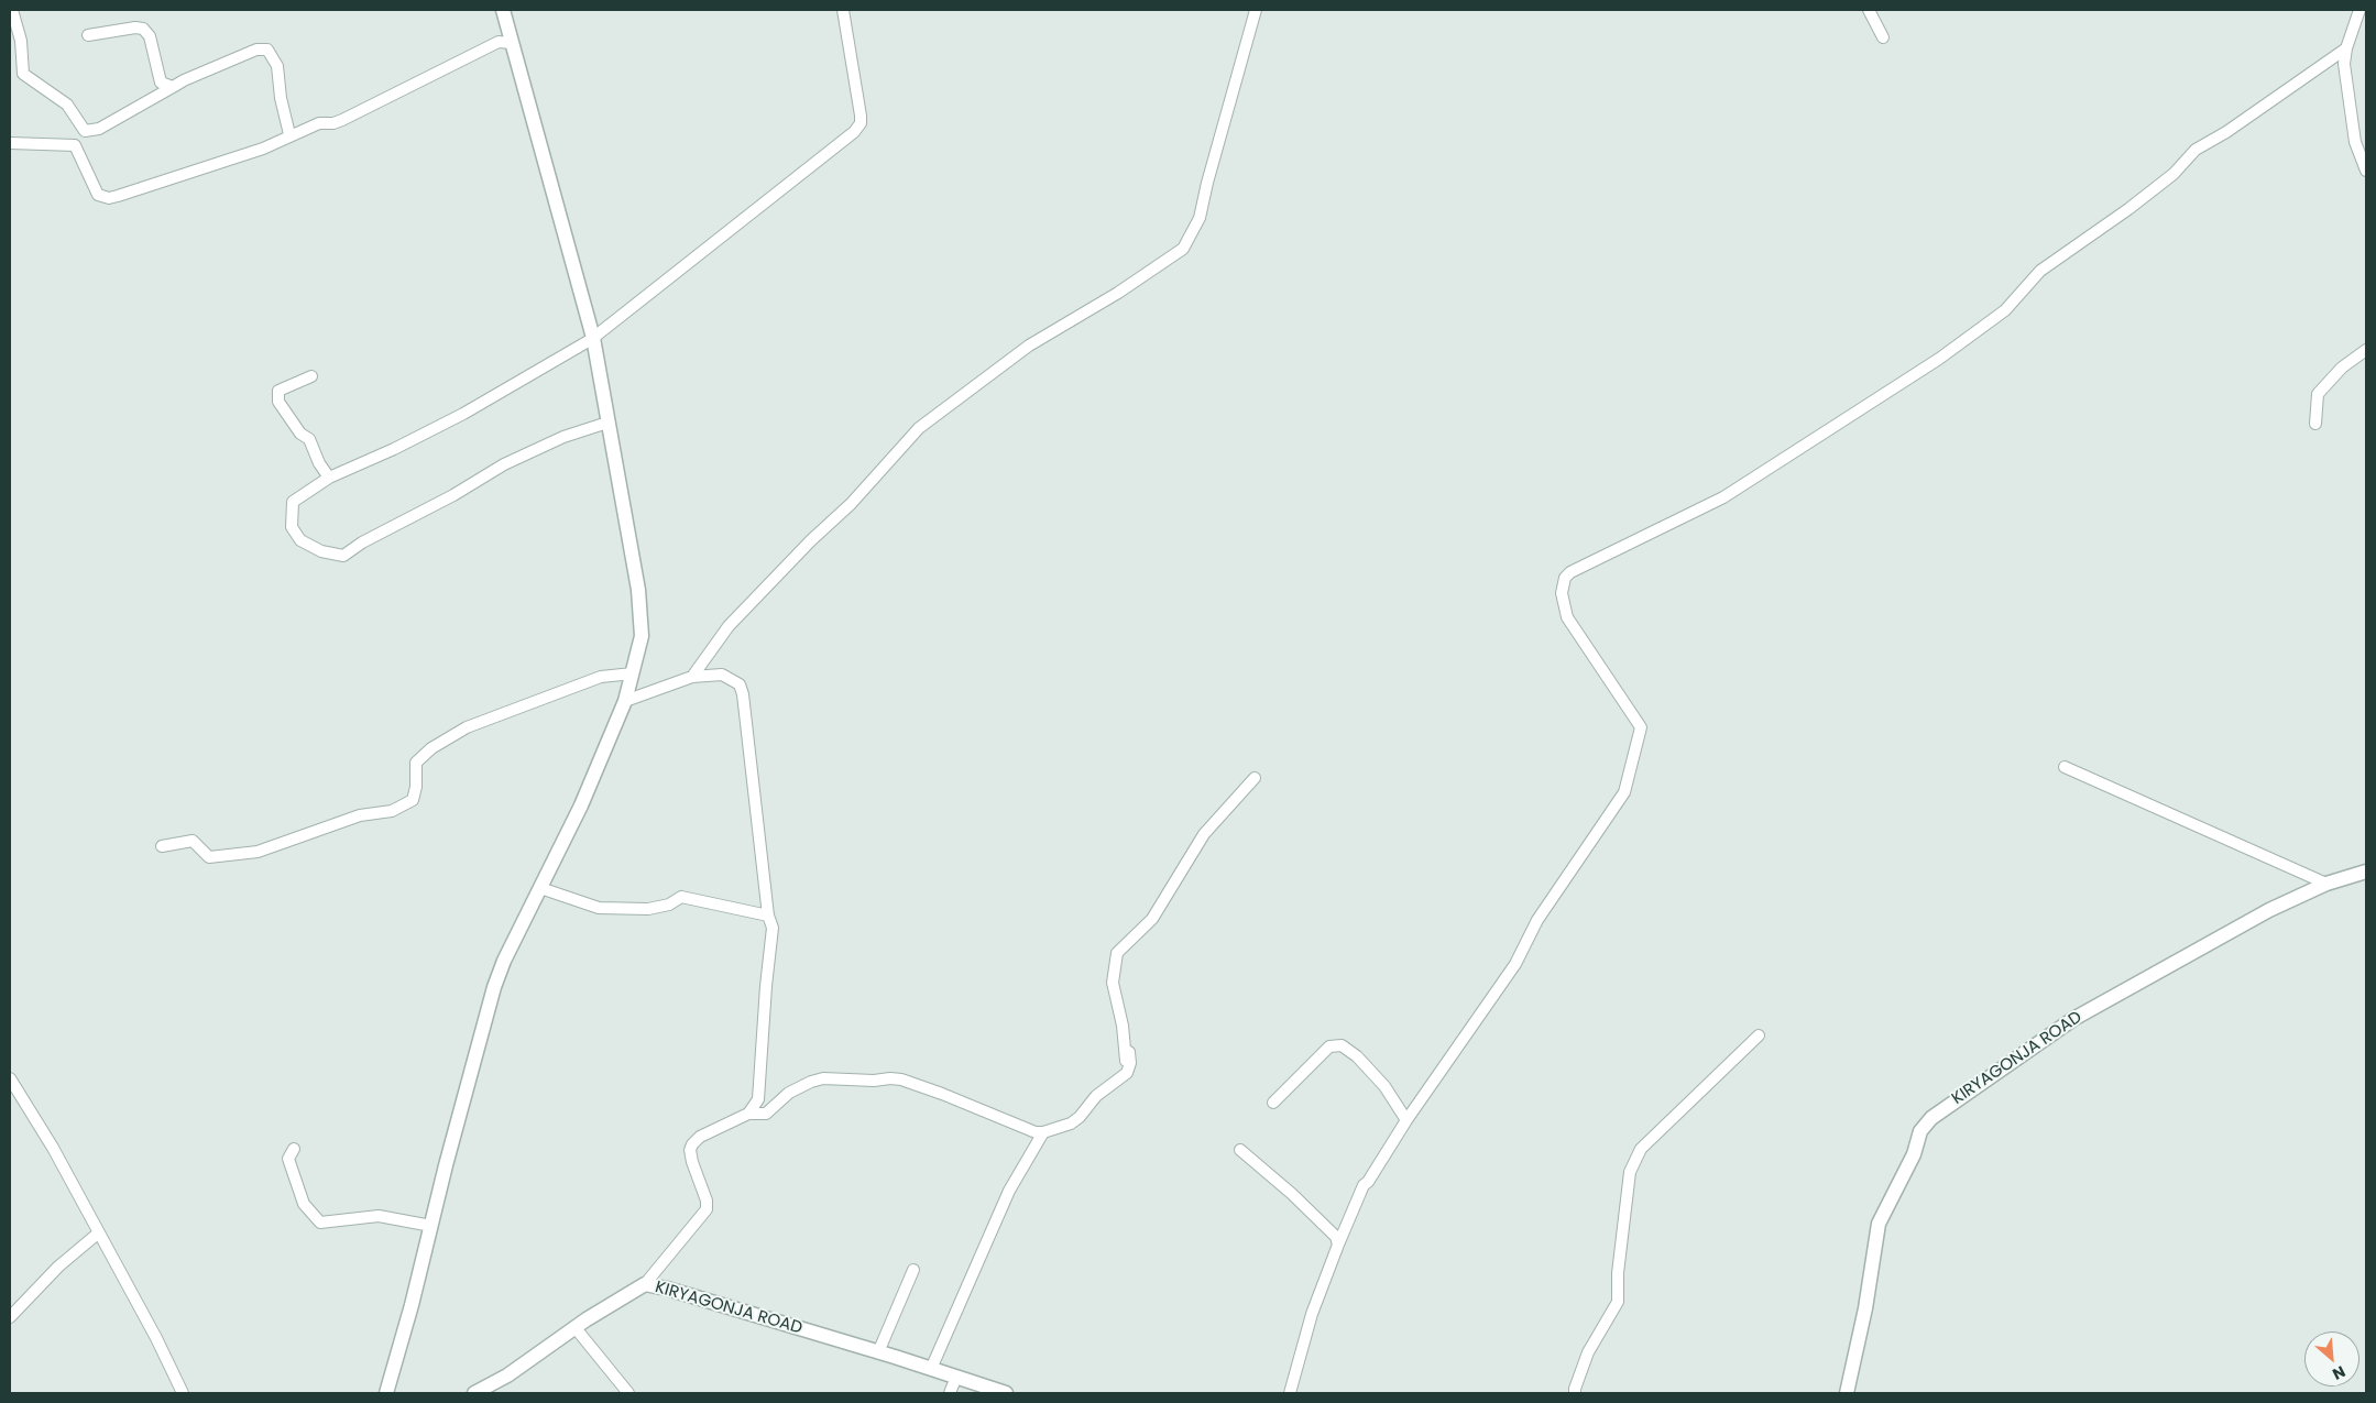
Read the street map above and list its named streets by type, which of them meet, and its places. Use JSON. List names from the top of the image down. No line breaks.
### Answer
{"streets":{"street":["KIRYAGONJA ROAD"]},"north":"bottom right"}
